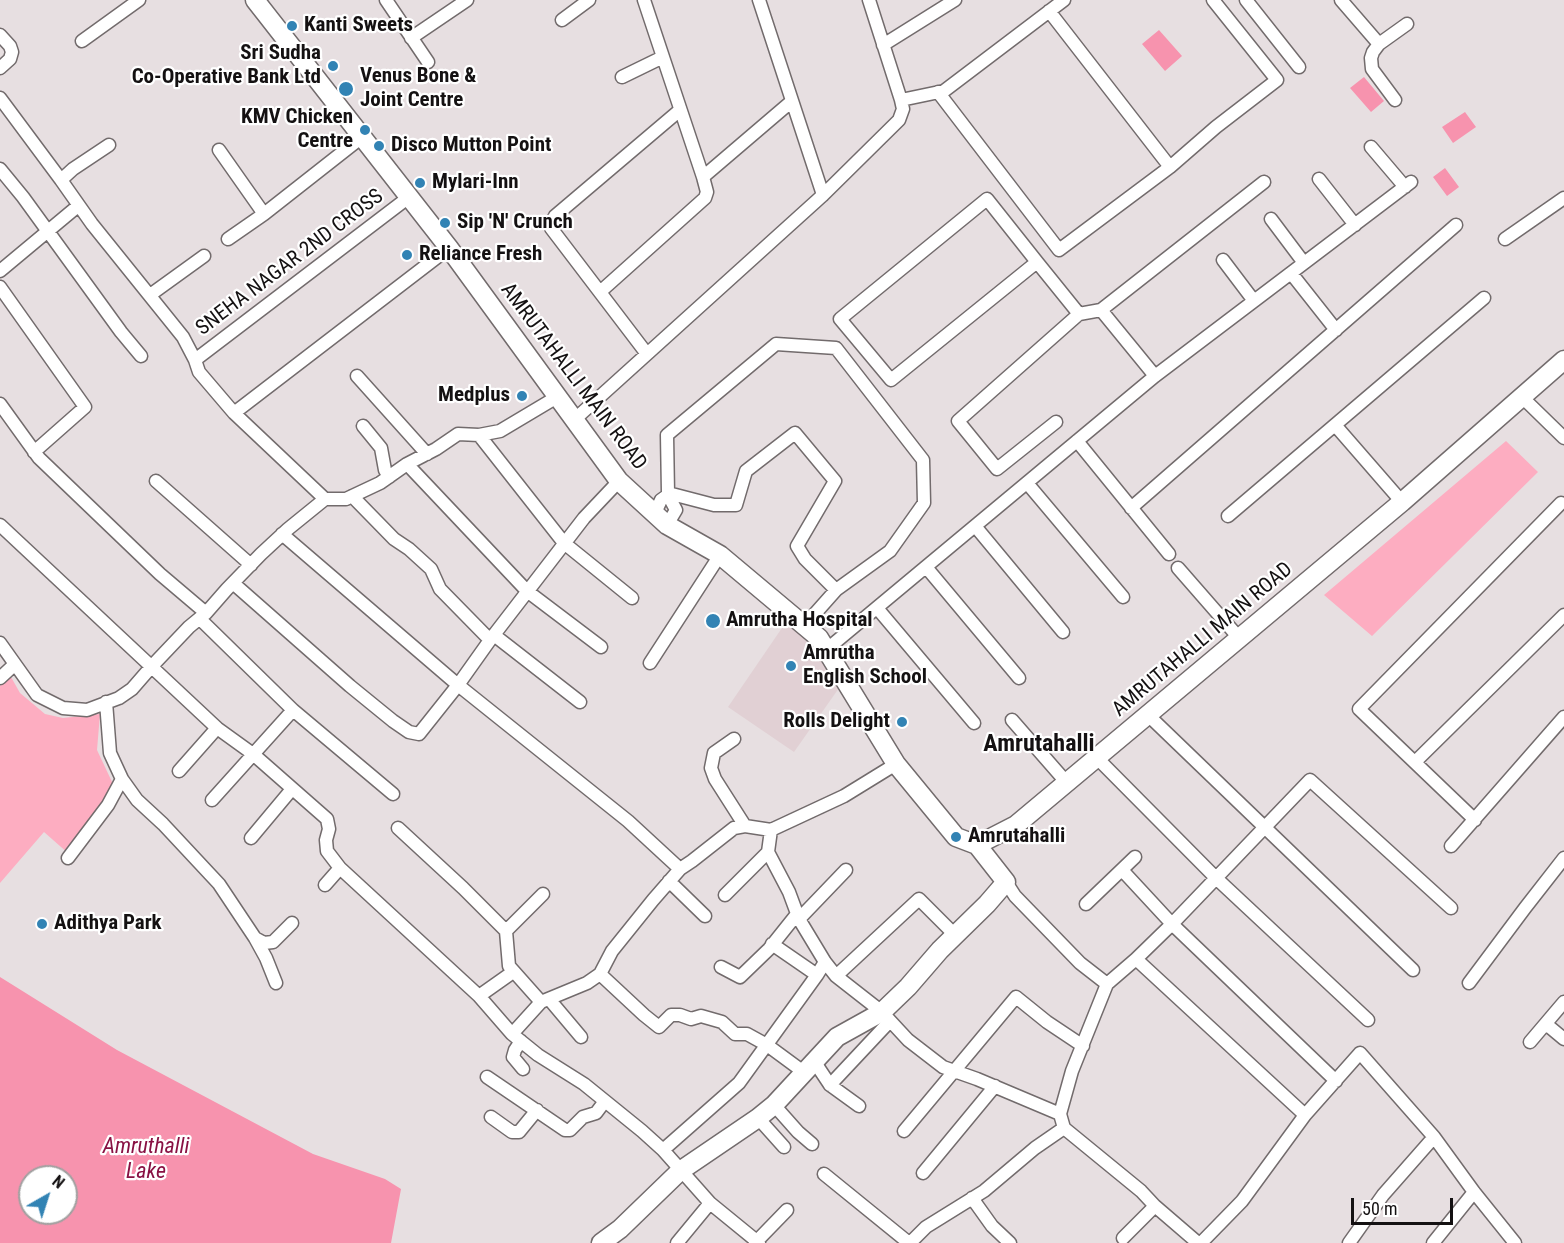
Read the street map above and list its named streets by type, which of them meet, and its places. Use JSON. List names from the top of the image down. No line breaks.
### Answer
{"streets":{"street":["SNEHA NAGAR 2ND CROSS","AMRUTAHALLI MAIN ROAD"]},"crossings":[["SNEHA NAGAR 2ND CROSS","AMRUTAHALLI MAIN ROAD"]],"districts":["Amrutahalli"],"water":["Amruthalli Lake"],"places":["Kanti Sweets","Sri Sudha Co-Operative Bank Ltd","Venus Bone & Joint Centre","KMV Chicken Centre","Disco Mutton Point","Mylari-Inn","Sip 'N' Crunch","Reliance Fresh","Medplus","Amrutha Hospital","Amrutha English School","Rolls Delight","Amrutahalli","Adithya Park"],"scale_bar":"50 m","north":"top right"}
